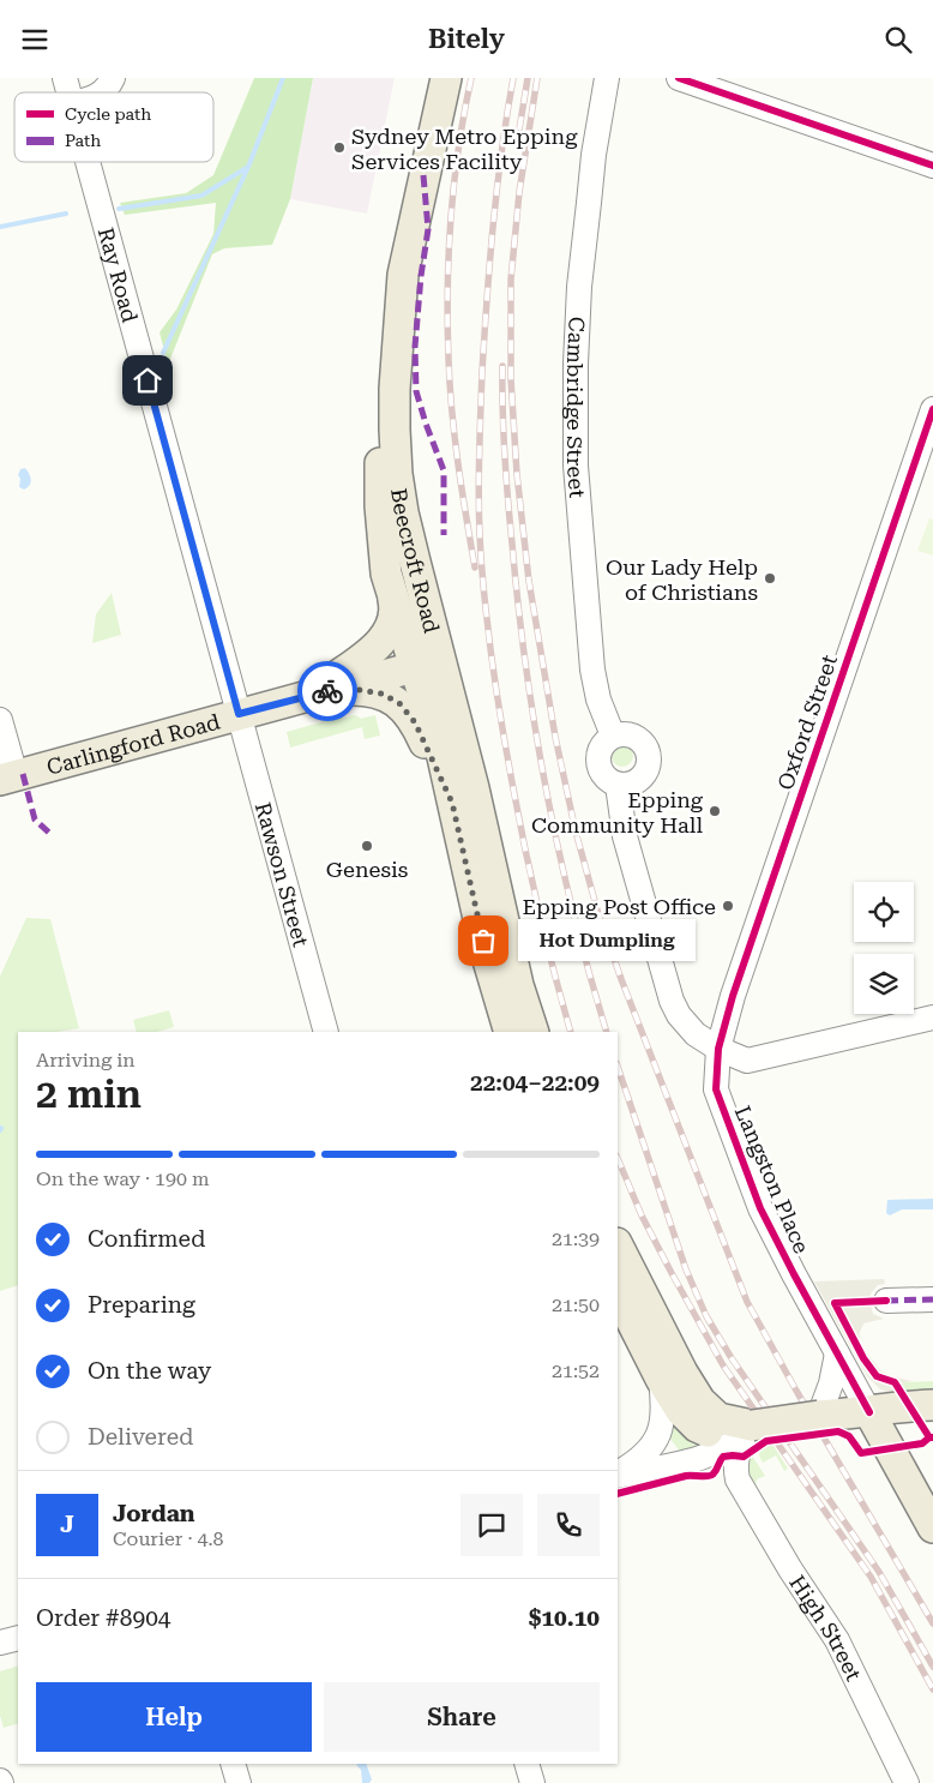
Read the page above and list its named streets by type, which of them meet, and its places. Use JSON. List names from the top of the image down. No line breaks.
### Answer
{"streets":{"main road":["Beecroft Road","Carlingford Road"],"street":["Ray Road","Cambridge Street","Oxford Street","Rawson Street","Langston Place","High Street"]},"crossings":[["Ray Road","Carlingford Road"],["Ray Road","Rawson Street"],["Beecroft Road","Carlingford Road"],["Oxford Street","Langston Place"],["Carlingford Road","Rawson Street"]],"places":["Sydney Metro Epping Services Facility","Our Lady Help of Christians","Epping Community Hall","Genesis","Epping Post Office","Hot Dumpling"],"legend":["Cycle path","Path"],"page":{"header":"Bitely","bubble":"Hot Dumpling","heading":["2 min","Arriving in","22:04–22:09"],"panel":["Jordan","Courier · 4.8","Order #8904","$10.10"],"bar":"On the way · 190 m","list":[["Confirmed","21:39"],["Preparing","21:50"],["On the way","21:52"],"Delivered"],"round":"J","buttons":["Help","Share"]}}
